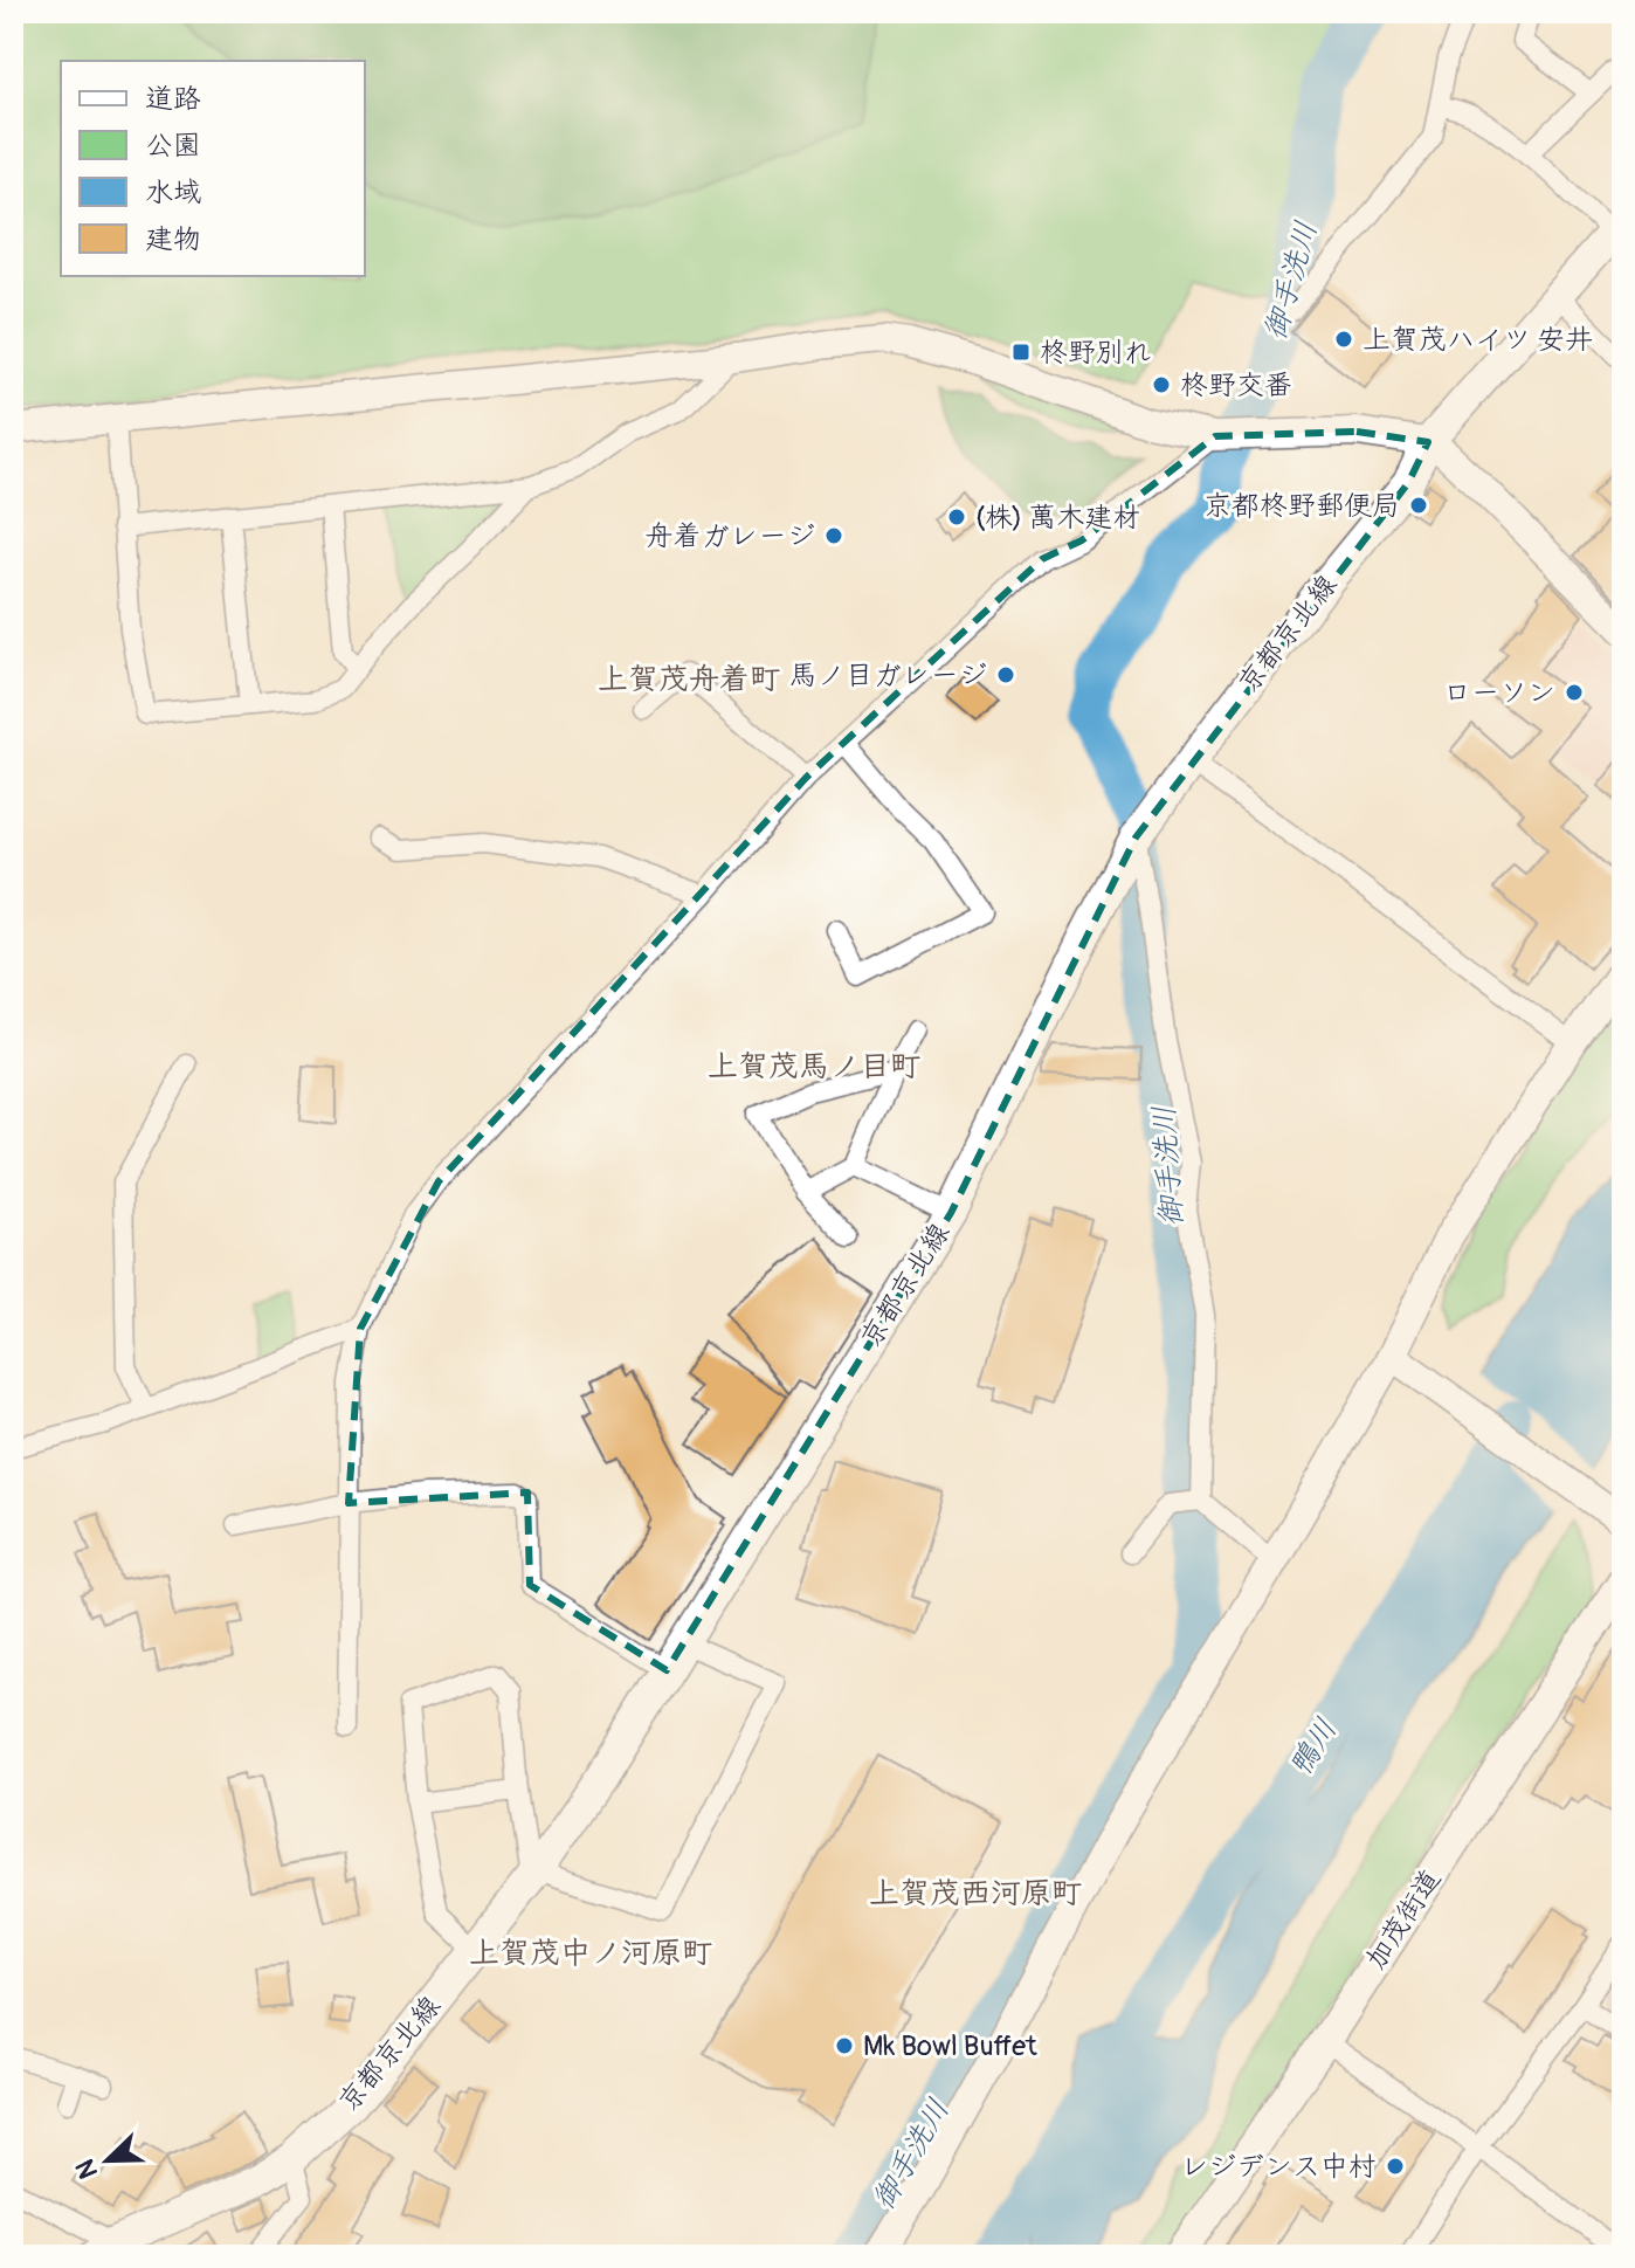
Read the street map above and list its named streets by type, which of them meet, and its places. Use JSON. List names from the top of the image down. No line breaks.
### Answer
{"streets":{"main road":["京都京北線","加茂街道"]},"districts":["上賀茂舟着町","上賀茂馬ノ目町","上賀茂西河原町","上賀茂中ノ河原町"],"water":["御手洗川","鴨川"],"places":{"other":["上賀茂ハイツ 安井","柊野交番","京都柊野郵便局","(株) 萬木建材","舟着ガレージ","馬ノ目ガレージ","ローソン","Mk Bowl Buffet","レジデンス中村"],"transit":["柊野別れ"]},"legend":["道路","公園","水域","建物"],"north":"bottom left"}
